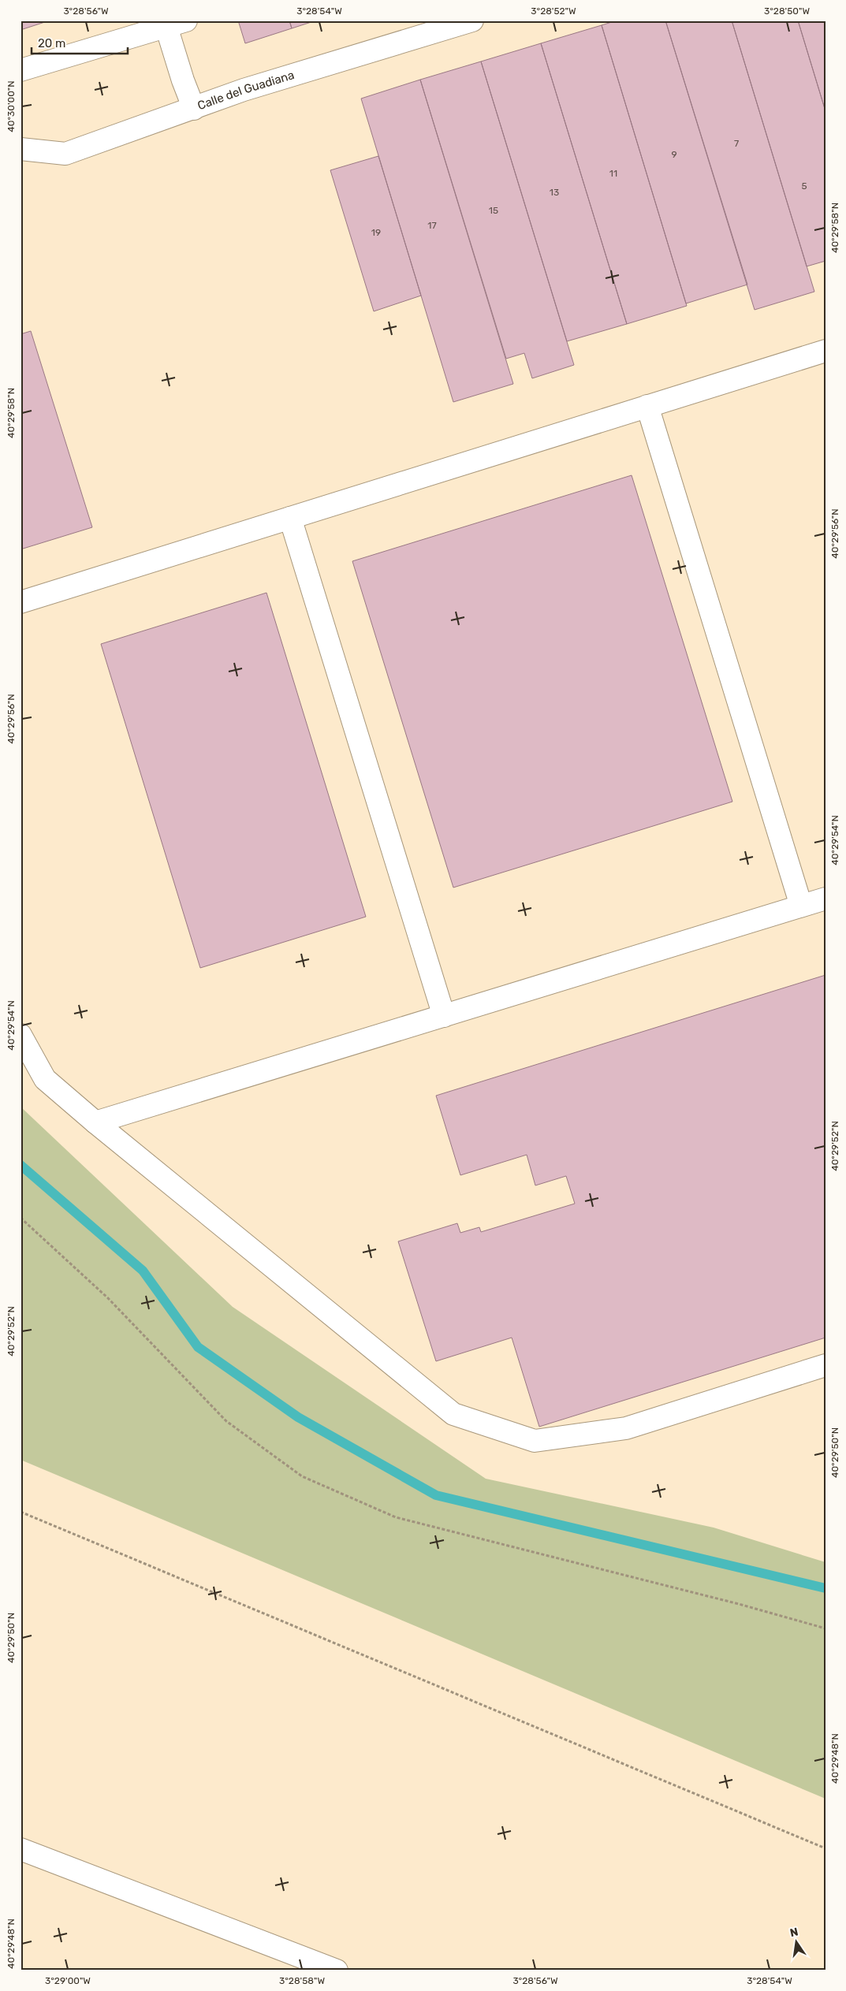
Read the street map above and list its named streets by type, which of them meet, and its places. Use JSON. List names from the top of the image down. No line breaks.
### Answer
{"streets":{"street":["Calle del Guadiana"]},"house_numbers":["7","9","11","5","13","15","17","19"],"scale_bar":"20 m","north":"top","coordinates":["3°28'56\"W","3°28'54\"W","3°28'52\"W","3°28'50\"W","40°30'00\"N","40°29'58\"N","40°29'56\"N","40°29'54\"N","40°29'52\"N","40°29'50\"N","40°29'48\"N","3°29'00\"W","3°28'58\"W"]}
